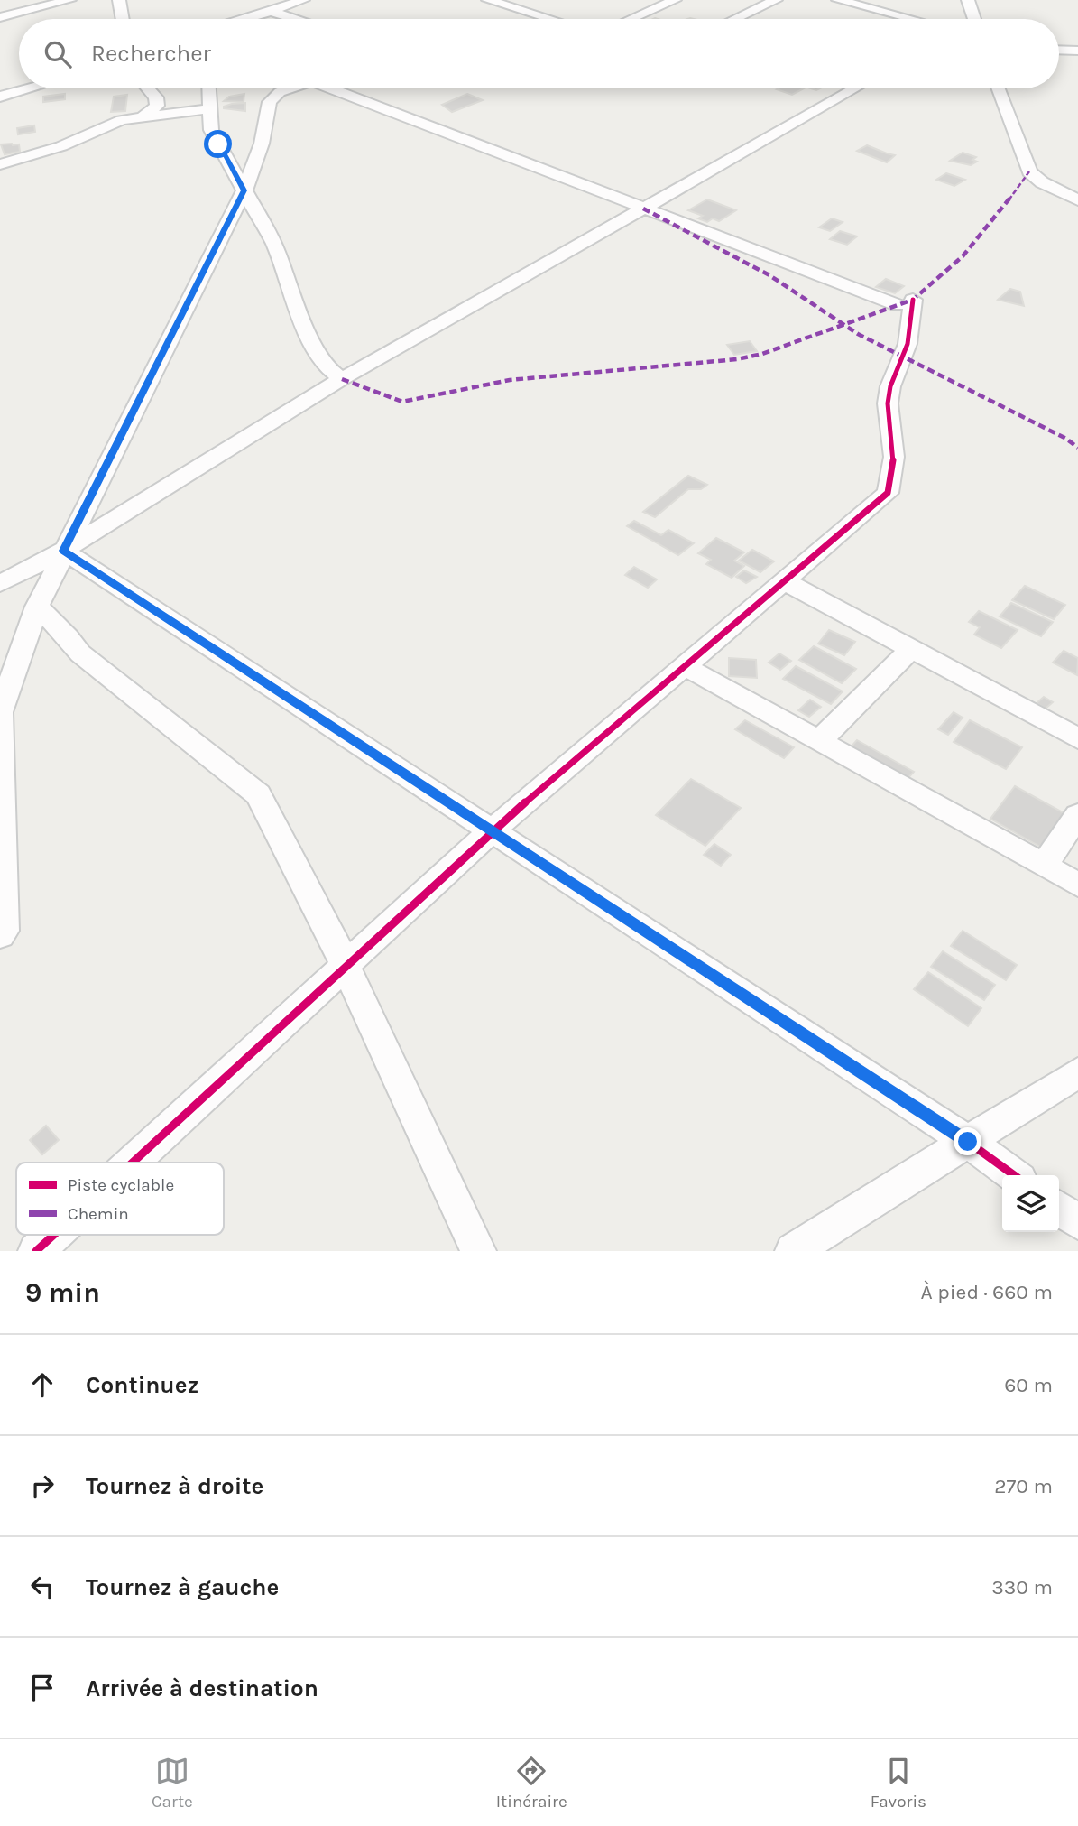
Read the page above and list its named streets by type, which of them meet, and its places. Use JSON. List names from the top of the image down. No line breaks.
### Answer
{"legend":["Piste cyclable","Chemin"],"page":{"search":"Rechercher","heading":["9 min","À pied · 660 m"],"list":[["Continuez","60 m"],["Tournez à droite","270 m"],["Tournez à gauche","330 m"],"Arrivée à destination"],"nav":["Carte","Itinéraire","Favoris"]}}
